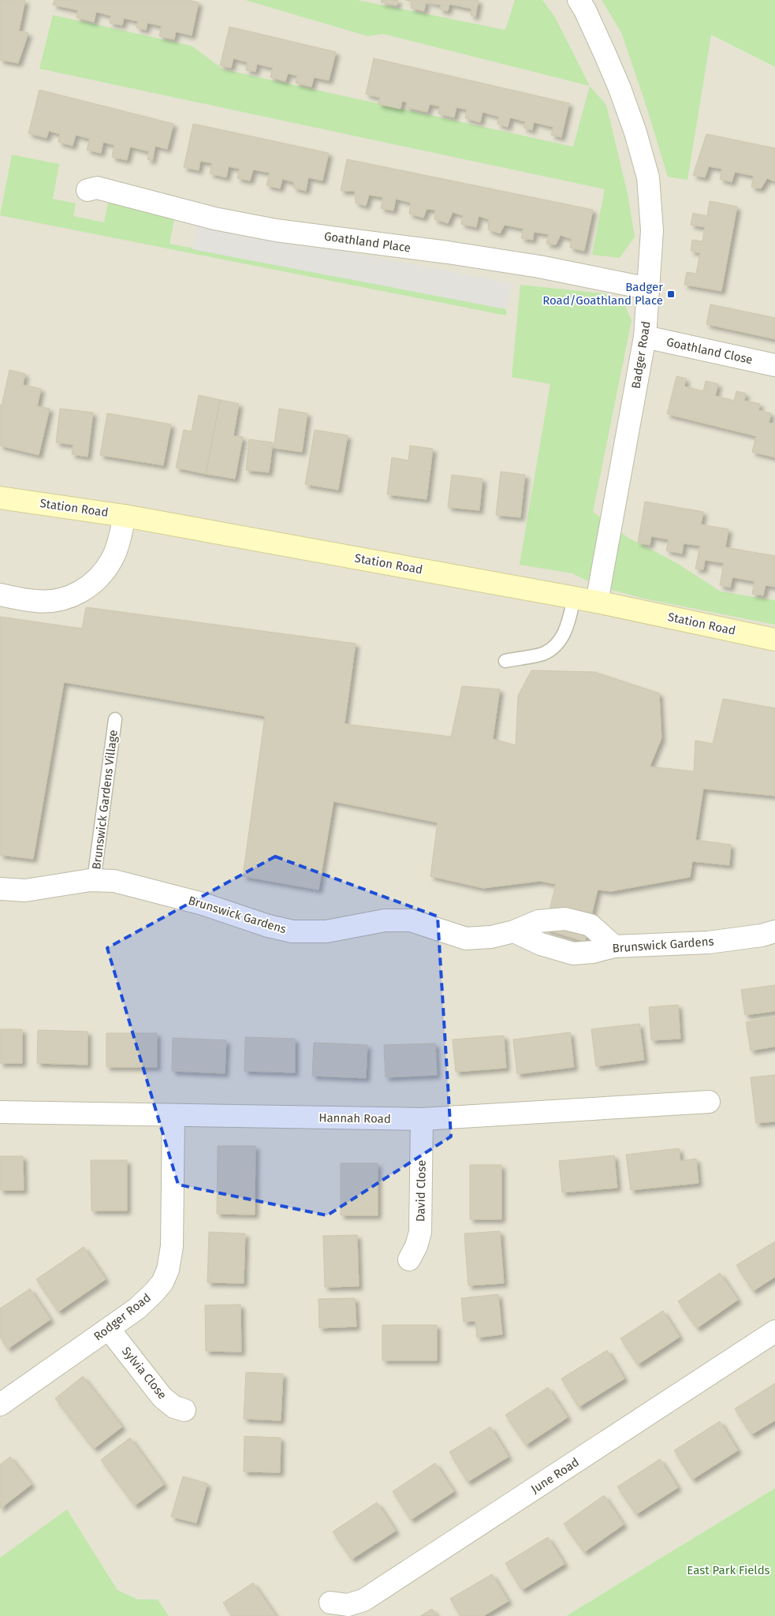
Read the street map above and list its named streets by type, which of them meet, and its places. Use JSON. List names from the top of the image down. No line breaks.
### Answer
{"streets":{"main road":["Station Road"],"street":["Goathland Place","Goathland Close","Badger Road","Brunswick Gardens","Hannah Road","David Close","Rodger Road","Sylvia Close","June Road"],"lane":["Brunswick Gardens Village"]},"crossings":[["Goathland Place","Badger Road"],["Goathland Close","Badger Road"],["Badger Road","Station Road"],["Brunswick Gardens Village","Brunswick Gardens"],["Hannah Road","David Close"],["Hannah Road","Rodger Road"],["Rodger Road","Sylvia Close"]],"parks":["East Park Fields"],"places":{"transit":["Badger Road/Goathland Place"]}}
